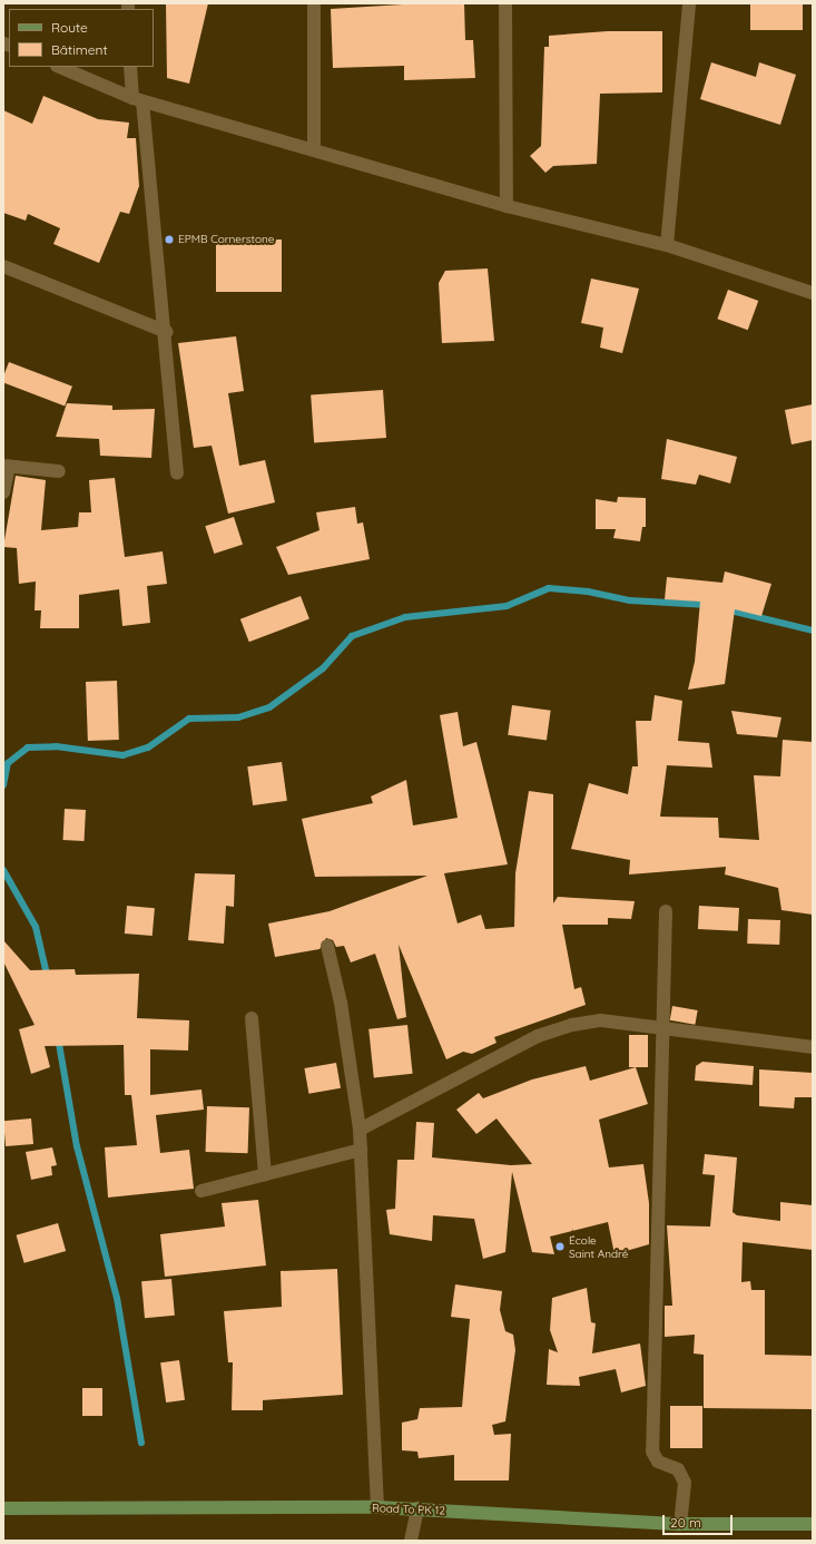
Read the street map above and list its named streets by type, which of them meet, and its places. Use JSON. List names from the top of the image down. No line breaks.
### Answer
{"streets":{"main road":["Road To PK 12"]},"places":["EPMB Cornerstone","École Saint André"],"legend":["Route","Bâtiment"],"scale_bar":"20 m"}
